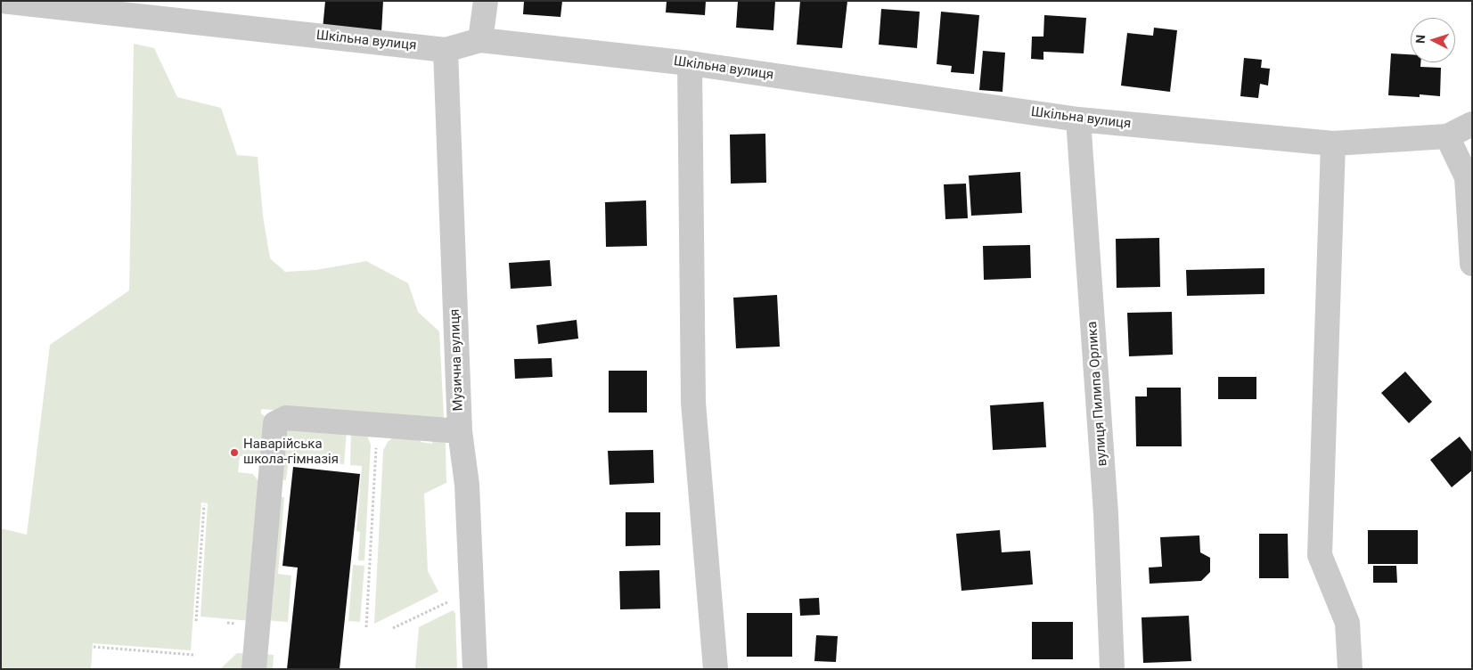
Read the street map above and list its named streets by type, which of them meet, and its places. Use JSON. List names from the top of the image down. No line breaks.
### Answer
{"streets":{"street":["Шкільна вулиця","Музична вулиця","вулиця Пилипа Орлика"]},"crossings":[["Шкільна вулиця","Музична вулиця"],["Шкільна вулиця","вулиця Пилипа Орлика"]],"places":["Наварійська школа-гімназія"],"north":"left"}
